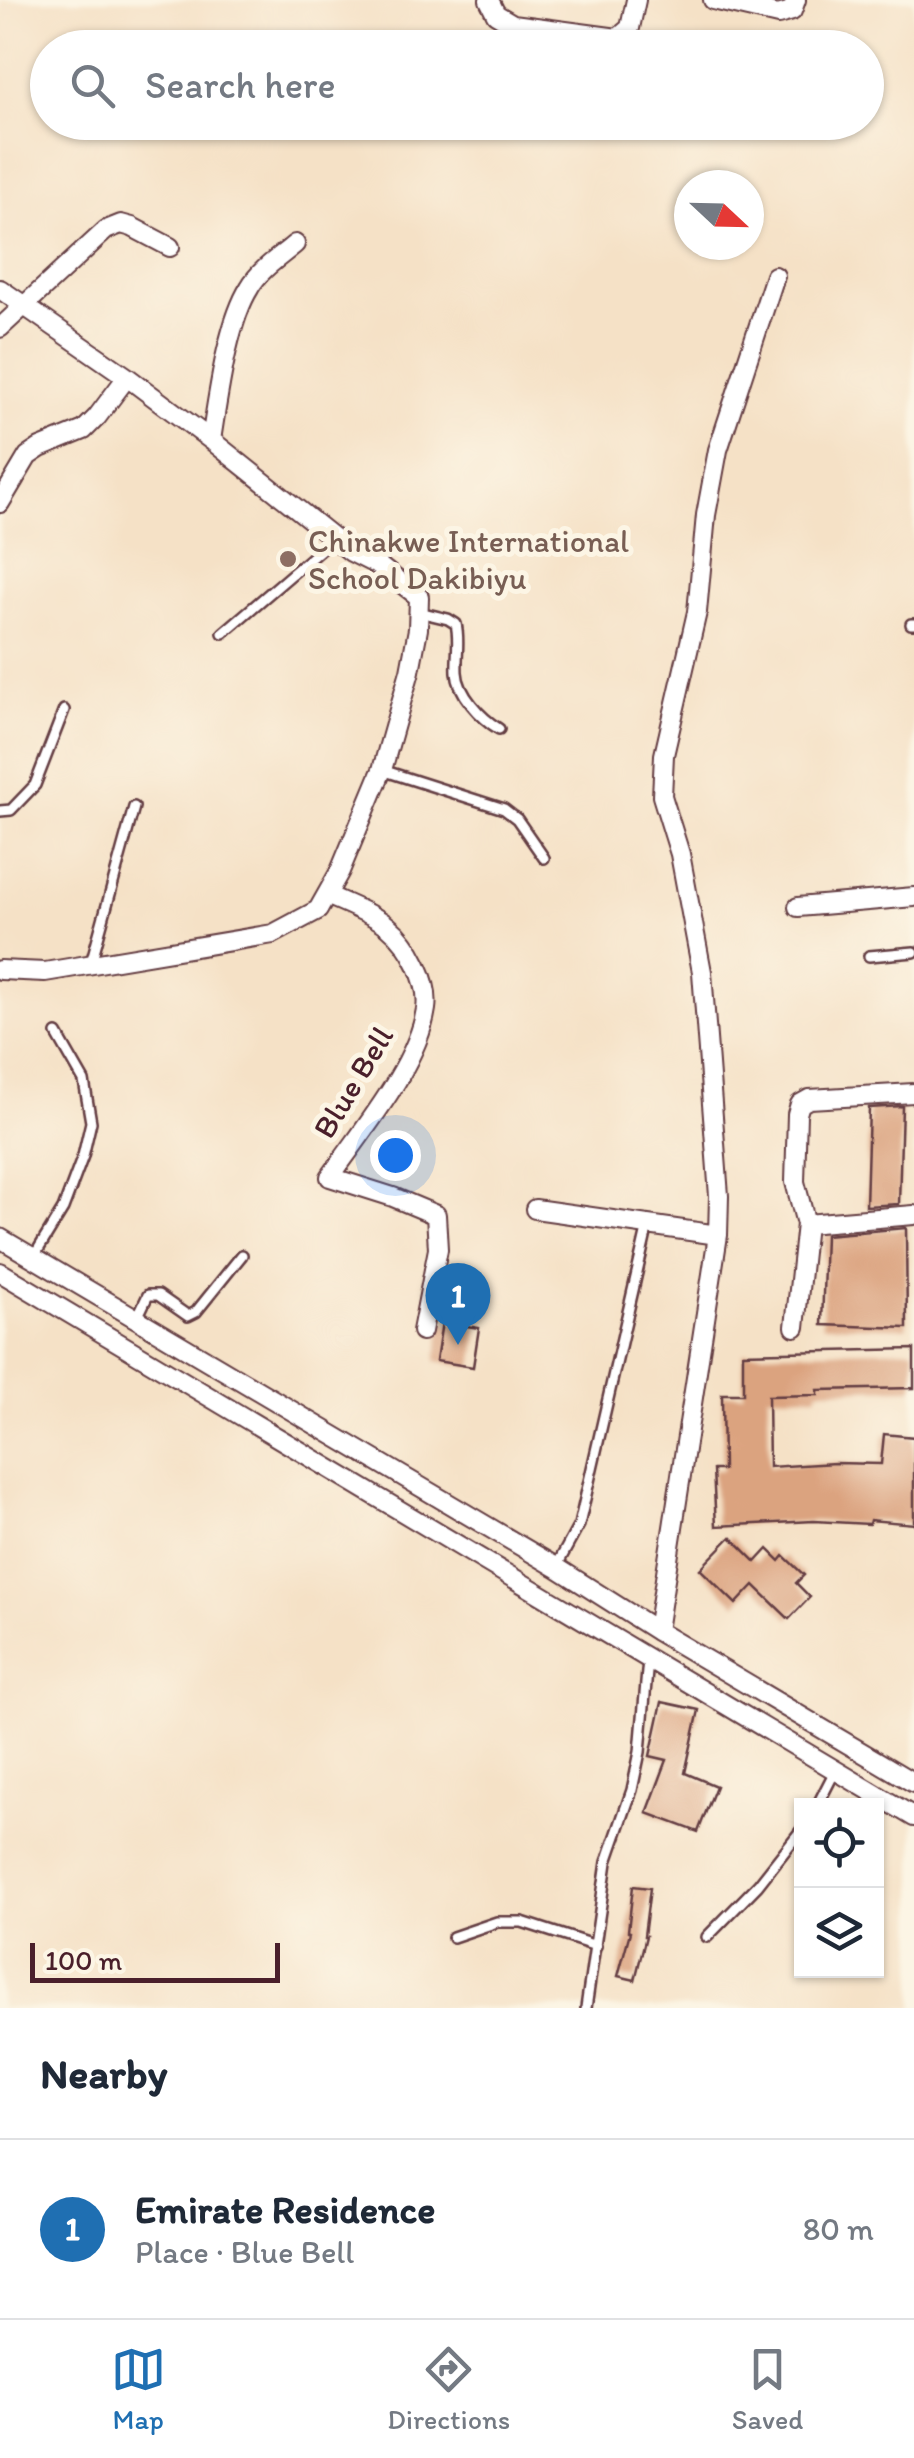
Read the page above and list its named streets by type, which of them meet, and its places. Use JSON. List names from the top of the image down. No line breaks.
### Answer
{"streets":{"street":["Blue Bell"]},"places":["Chinakwe International School Dakibiyu"],"scale_bar":"100 m","north":"right","page":{"search":"Search here","pins":"1","scale":"100 m","heading":"Nearby","list":[{"mark":"1","name":"Emirate Residence","note":"Place · Blue Bell","value":"80 m"}],"nav":["Map","Directions","Saved"]}}
